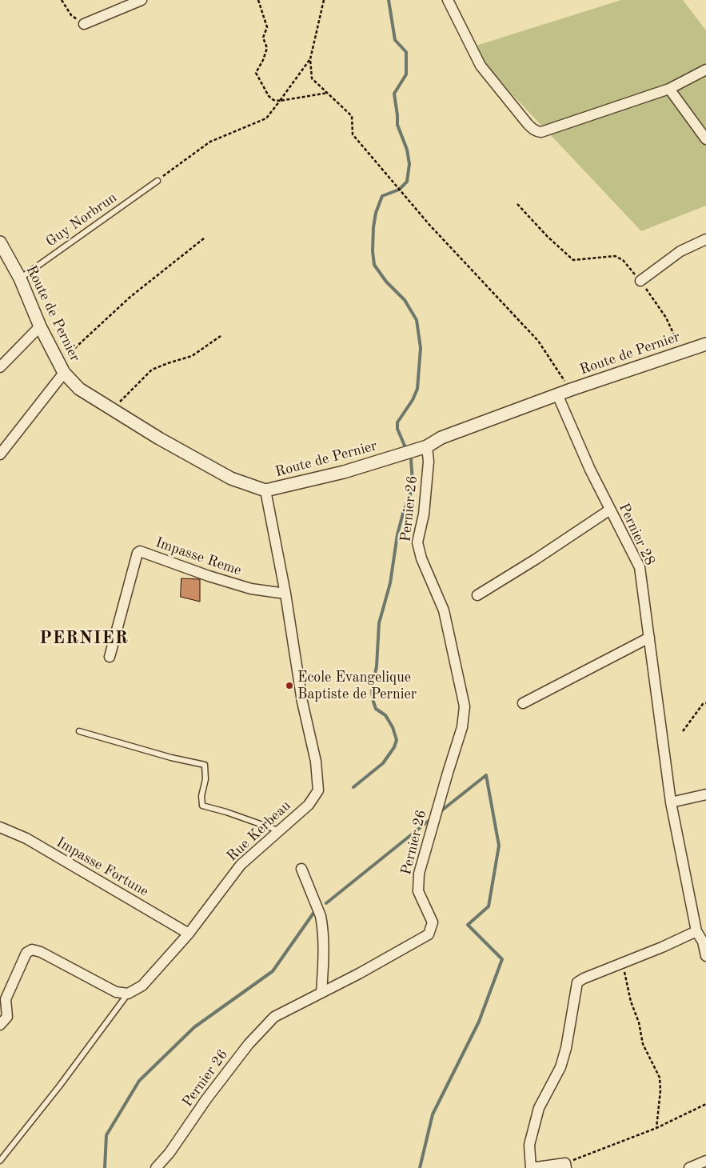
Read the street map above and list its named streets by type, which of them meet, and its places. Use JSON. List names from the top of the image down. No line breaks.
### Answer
{"streets":{"street":["Route de Pernier","Pernier 26","Pernier 28","Impasse Reme","Rue Kerbeau","Impasse Fortune"],"lane":["Guy Norbrun"]},"crossings":[["Guy Norbrun","Route de Pernier"],["Route de Pernier","Pernier 26"],["Route de Pernier","Pernier 28"],["Route de Pernier","Rue Kerbeau"],["Impasse Reme","Rue Kerbeau"],["Rue Kerbeau","Impasse Fortune"]],"districts":["PERNIER"],"places":["Ecole Evangelique Baptiste de Pernier"]}
